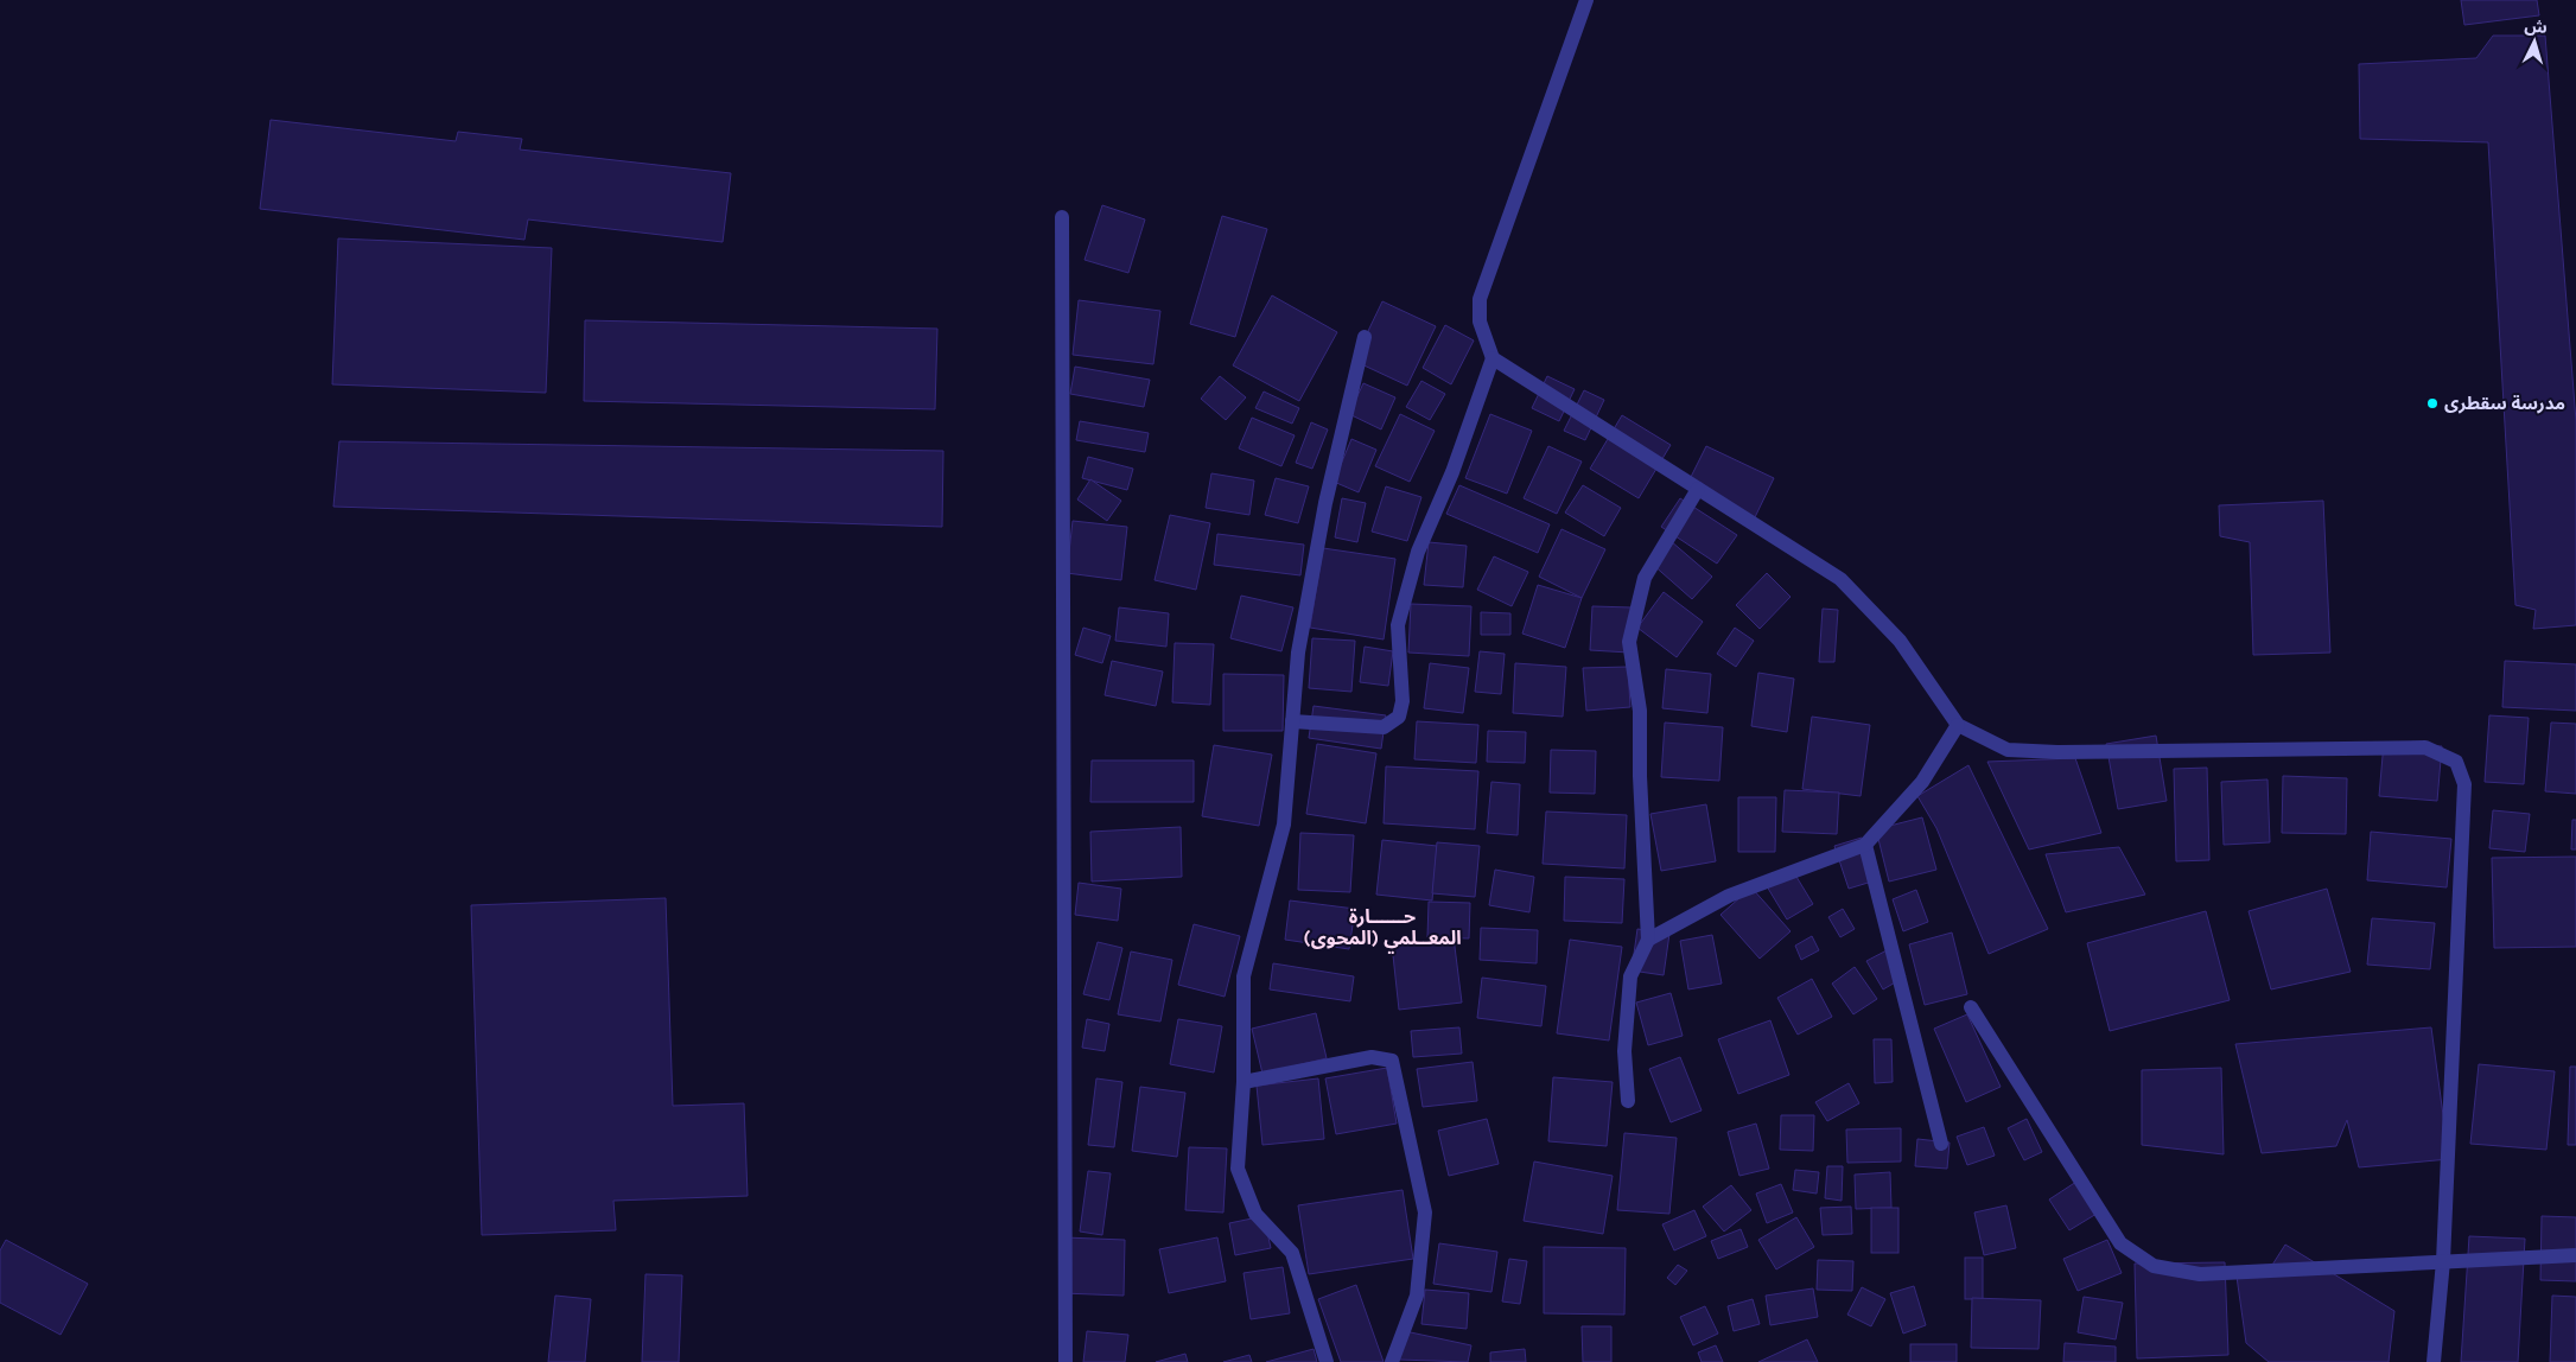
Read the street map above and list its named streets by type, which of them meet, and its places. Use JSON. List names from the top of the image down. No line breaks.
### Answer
{"districts":["حــــــارة المعــلمي (المحوى)"],"places":["مدرسة سقطرى"],"north":"top"}
